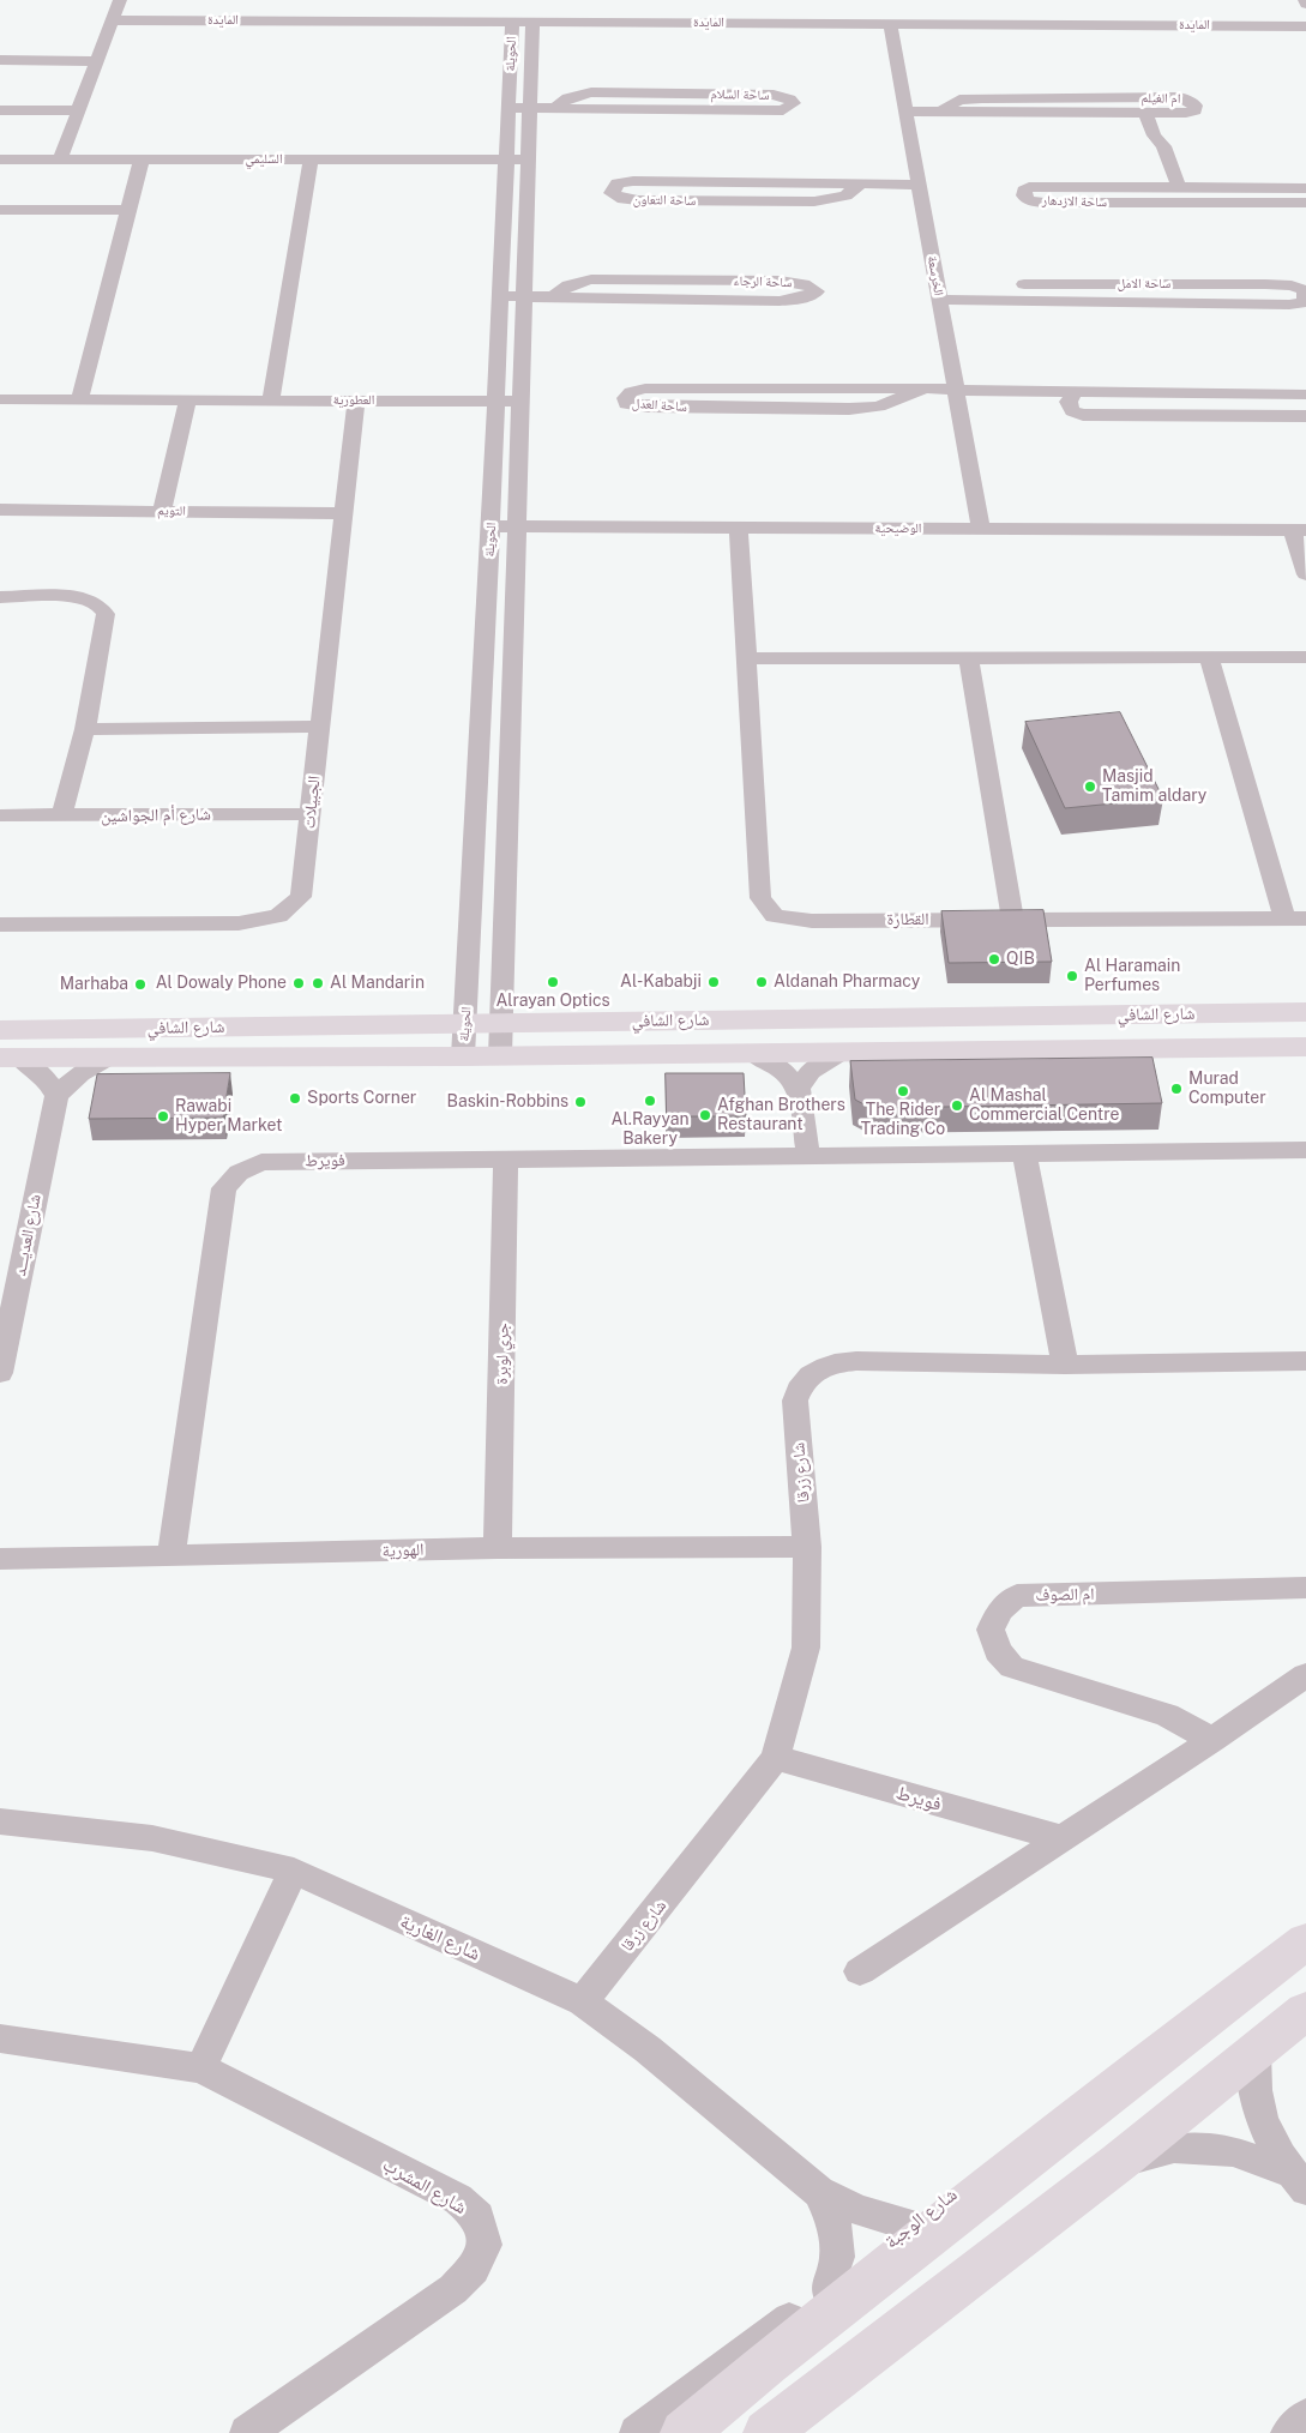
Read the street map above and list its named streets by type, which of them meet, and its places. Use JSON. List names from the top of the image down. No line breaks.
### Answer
{"streets":{"main road":["شارع الشافي","شارع الوجبة"],"street":["المايدة","الحويلة","ساحة السلام","ام الغيلم","السليمي","ساحة التعاون","ساحة الازدهار","الخرسعة","ساحة الرجاء","ساحة الامل","العطورية","ساحة العدل","التويم","الوضيحية","الجبيلات","شارع أم الجواشين","القطارة","فويرط","شارع العديـــد","جري لوبرة","شارع زرقا","الهورية","ام الصوف","شارع الغارية","شارع المشرب"]},"crossings":[["المايدة","الحويلة"],["المايدة","الخرسعة"],["الحويلة","ساحة السلام"],["الحويلة","السليمي"],["الحويلة","ساحة الرجاء"],["الحويلة","العطورية"],["الحويلة","الوضيحية"],["الحويلة","شارع الشافي"],["ام الغيلم","الخرسعة"],["ساحة التعاون","الخرسعة"],["الخرسعة","ساحة الامل"],["الخرسعة","ساحة العدل"],["الخرسعة","الوضيحية"],["العطورية","الجبيلات"],["التويم","الجبيلات"],["الوضيحية","القطارة"],["الجبيلات","شارع أم الجواشين"],["فويرط","جري لوبرة"],["فويرط","شارع زرقا"],["فويرط","الهورية"],["جري لوبرة","الهورية"],["شارع زرقا","الهورية"],["شارع زرقا","شارع الغارية"],["شارع الغارية","شارع الوجبة"]],"places":["Masjid Tamim aldary","QIB","Al Haramain Perfumes","Alrayan Optics","Al-Kababji","Aldanah Pharmacy","Al Dowaly Phone","Al Mandarin","Marhaba","Murad Computer","The Rider Trading Co","Sports Corner","Al.Rayyan Bakery","Baskin-Robbins","Al Mashal Commercial Centre","Afghan Brothers Restaurant","Rawabi Hyper Market"]}
